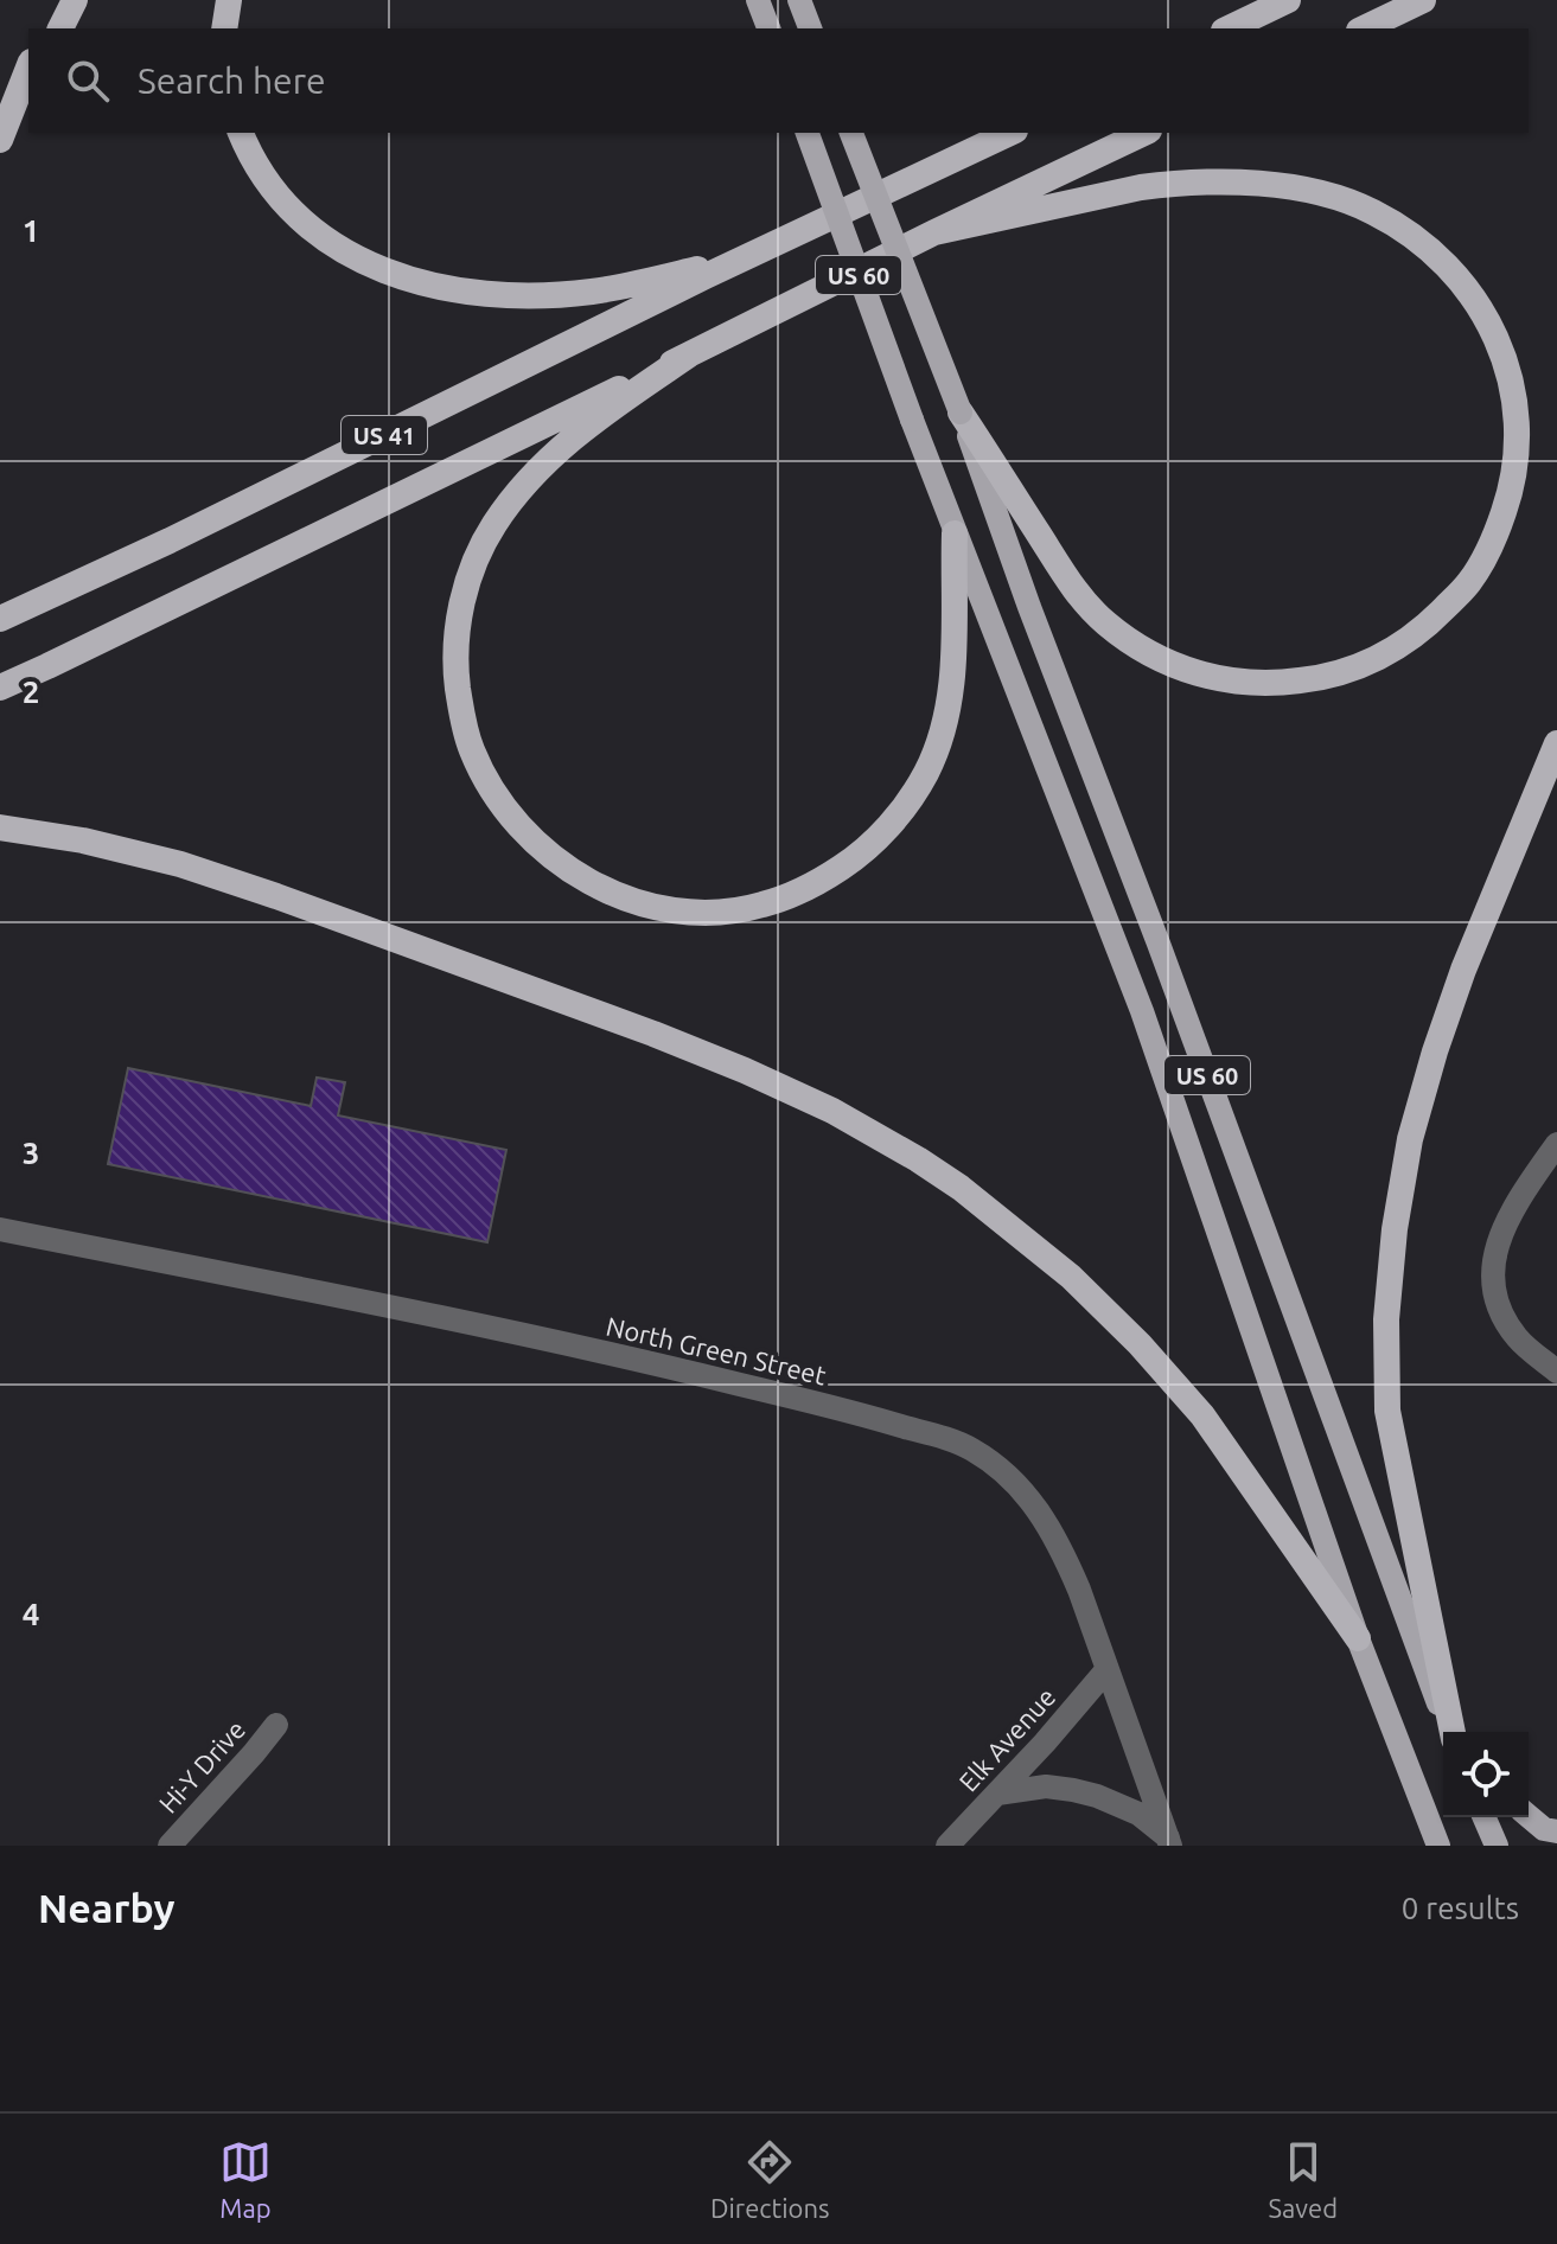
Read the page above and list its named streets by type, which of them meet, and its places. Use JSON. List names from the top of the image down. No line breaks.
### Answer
{"streets":{"highway":["US 41"],"main road":["US 60"],"street":["North Green Street","Elk Avenue","Hi-Y Drive"]},"crossings":[["North Green Street","Elk Avenue"]],"page":{"search":"Search here","heading":["Nearby","0 results"],"nav":["Map","Directions","Saved"]},"grid":{"rows":["1","2","3","4"]}}
